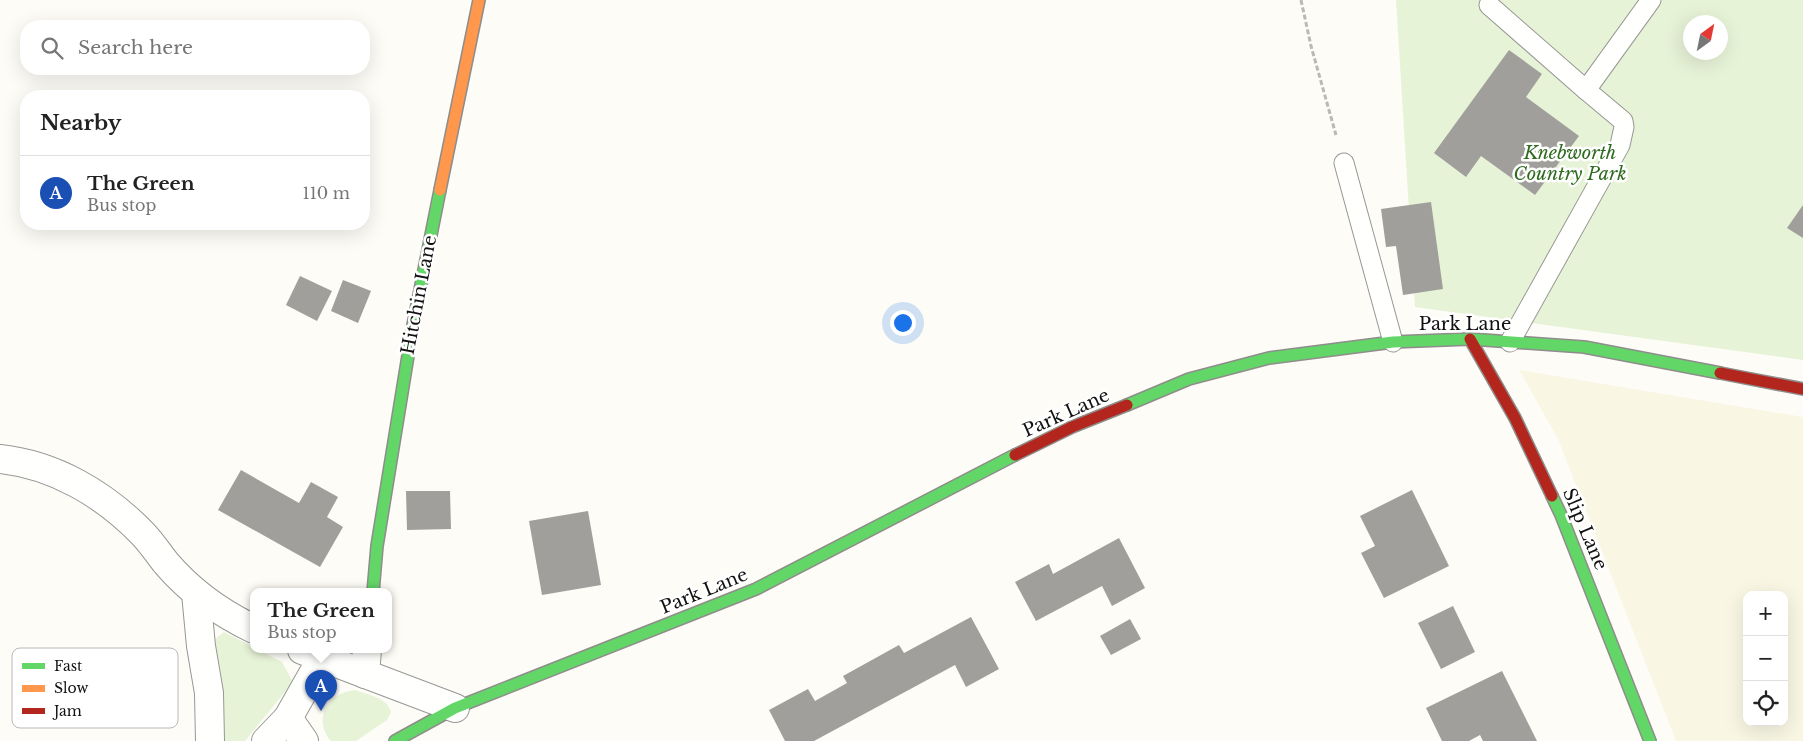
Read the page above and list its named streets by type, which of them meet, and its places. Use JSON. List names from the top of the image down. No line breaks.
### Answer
{"streets":{"street":["Hitchin Lane","Park Lane","Slip Lane"]},"crossings":[["Park Lane","Slip Lane"]],"parks":["Knebworth Country Park"],"legend":["Fast","Slow","Jam"],"north":"top right","page":{"search":"Search here","heading":"Nearby","list":[{"mark":"A","name":"The Green","note":"Bus stop","value":"110 m"}],"popup":["The Green","Bus stop"],"map_buttons":["+","−"],"pins":"A"}}
